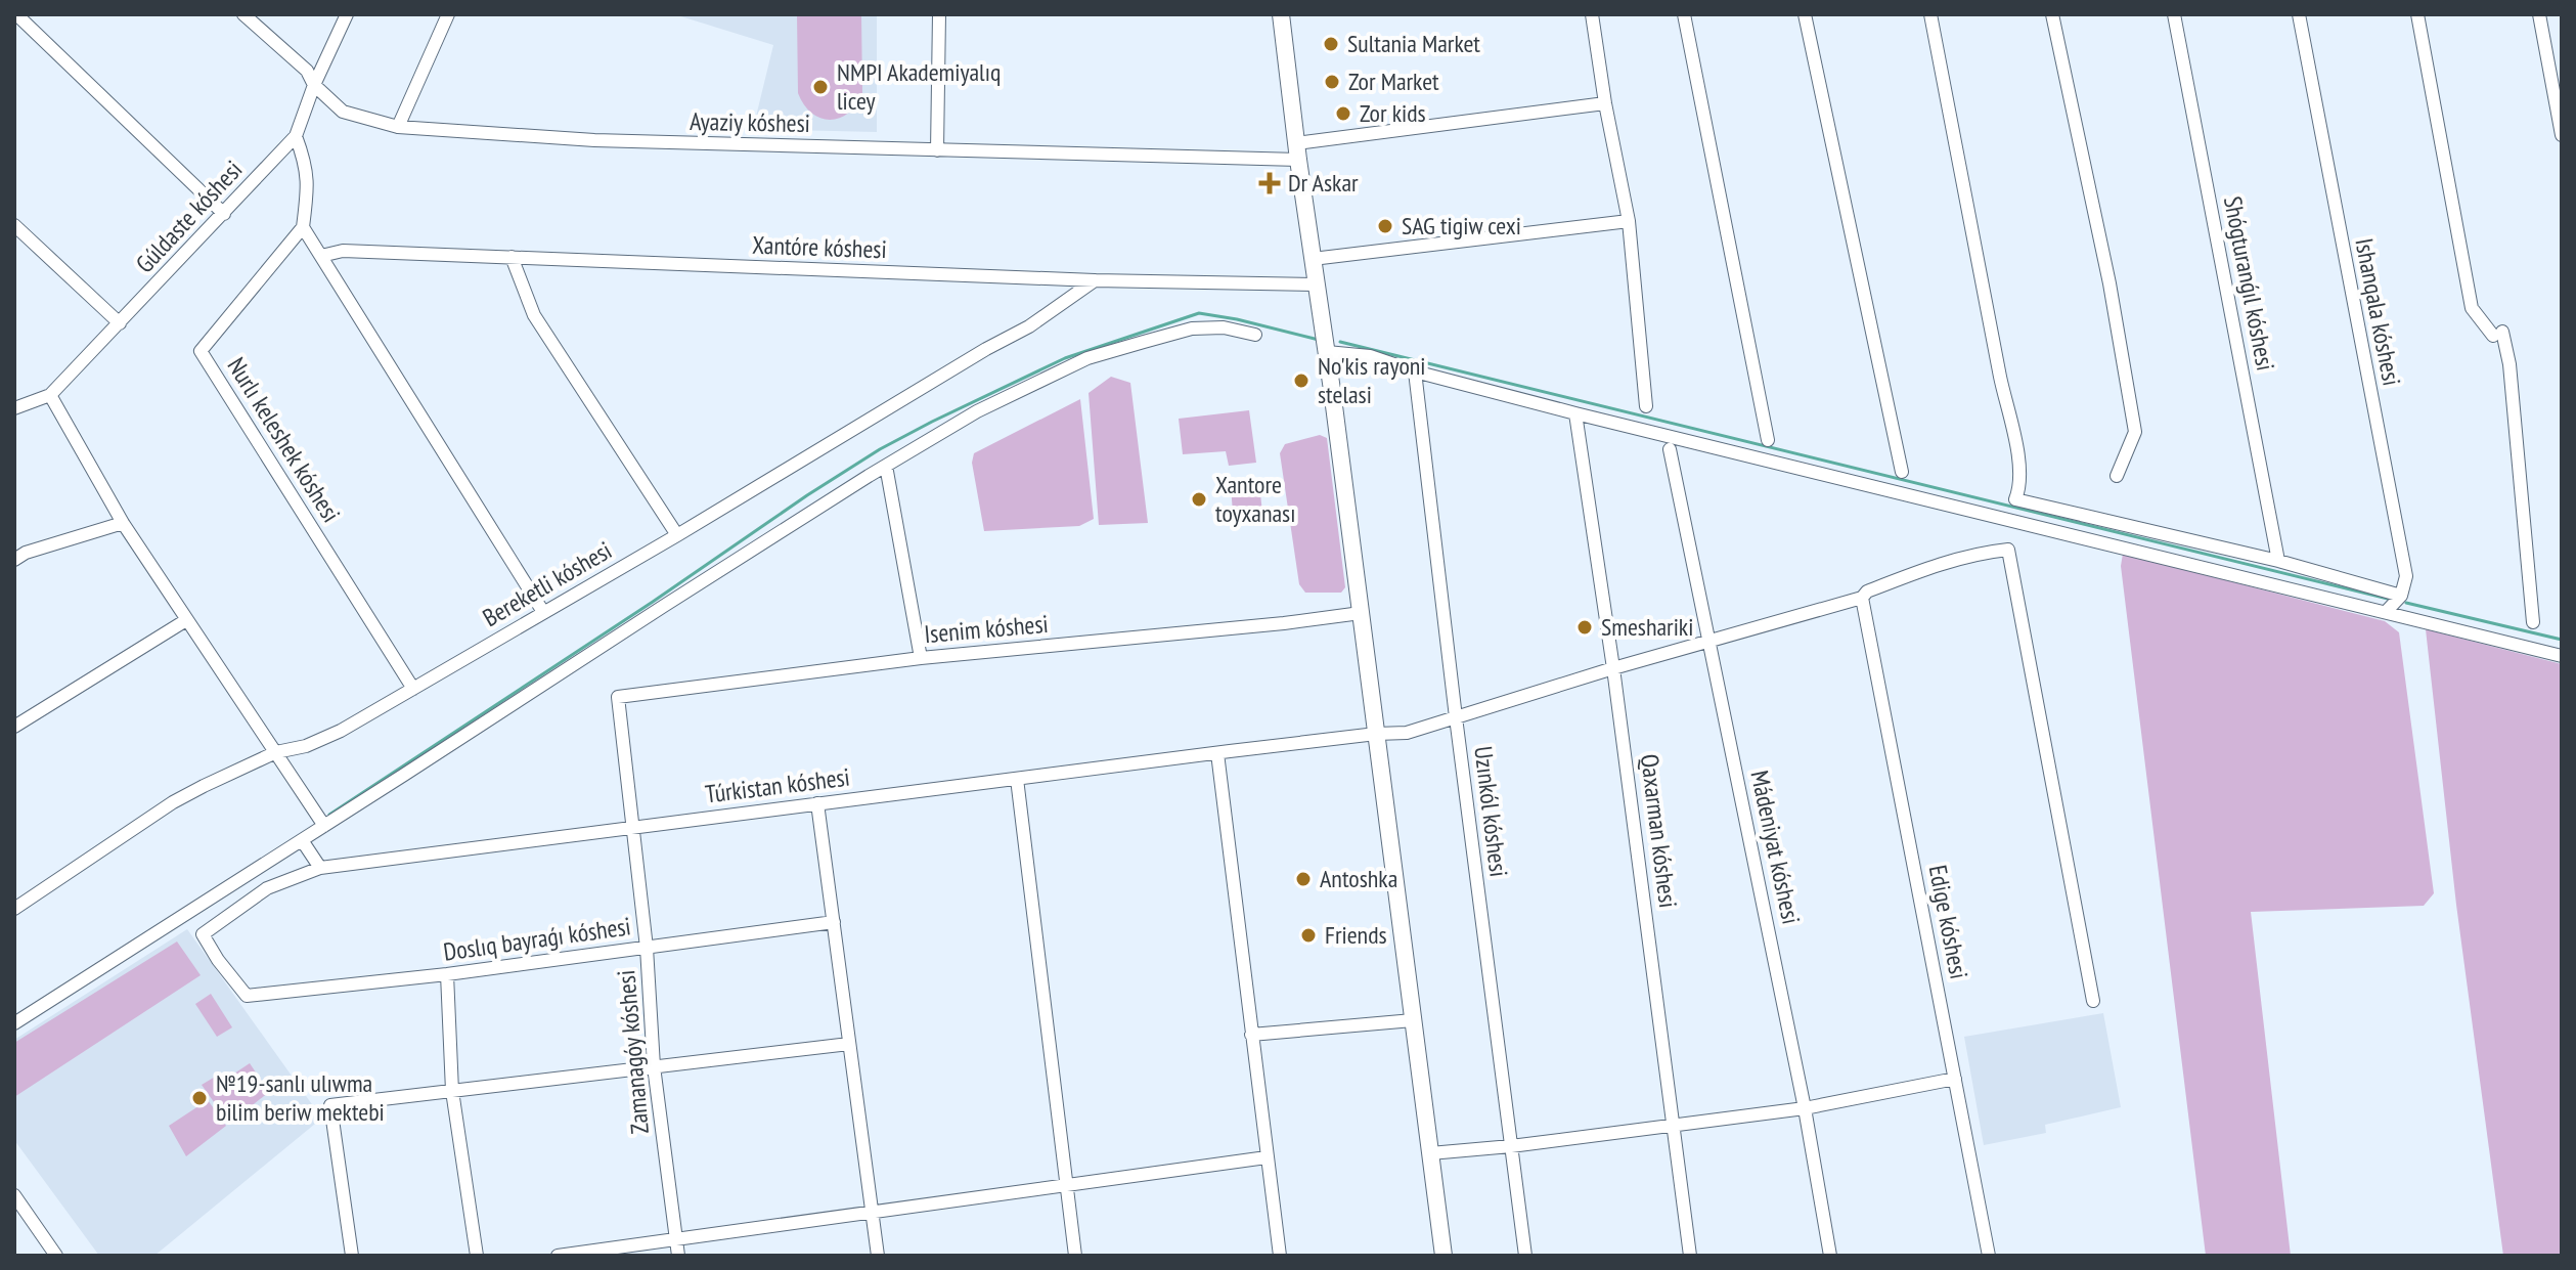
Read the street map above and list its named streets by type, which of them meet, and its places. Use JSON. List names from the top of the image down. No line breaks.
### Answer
{"streets":{"street":["Ayaziy kóshesi","Gúldaste kóshesi","Xantóre kóshesi","Shógturanǵıl kóshesi","Ishanqala kóshesi","Nurlı keleshek kóshesi","Bereketli kóshesi","Isenim kóshesi","Túrkistan kóshesi","Uzınkól kóshesi","Qaxarman kóshesi","Mádeniyat kóshesi","Edige kóshesi","Doslıq bayraǵı kóshesi","Zamanagóy kóshesi"]},"crossings":[["Ayaziy kóshesi","Gúldaste kóshesi"],["Xantóre kóshesi","Bereketli kóshesi"],["Nurlı keleshek kóshesi","Bereketli kóshesi"],["Isenim kóshesi","Zamanagóy kóshesi"],["Túrkistan kóshesi","Uzınkól kóshesi"],["Túrkistan kóshesi","Qaxarman kóshesi"],["Túrkistan kóshesi","Mádeniyat kóshesi"],["Túrkistan kóshesi","Edige kóshesi"],["Túrkistan kóshesi","Doslıq bayraǵı kóshesi"],["Túrkistan kóshesi","Zamanagóy kóshesi"],["Doslıq bayraǵı kóshesi","Zamanagóy kóshesi"]],"places":{"other":["Sultania Market","Zor Market","NMPI Akademiyalıq licey","Zor kids","SAG tigiw cexi","No'kis rayoni stelasi","Xantore toyxanası","Smeshariki","Antoshka","Friends","№19-sanlı ulıwma bilim beriw mektebi"],"health":["Dr Askar"]}}
